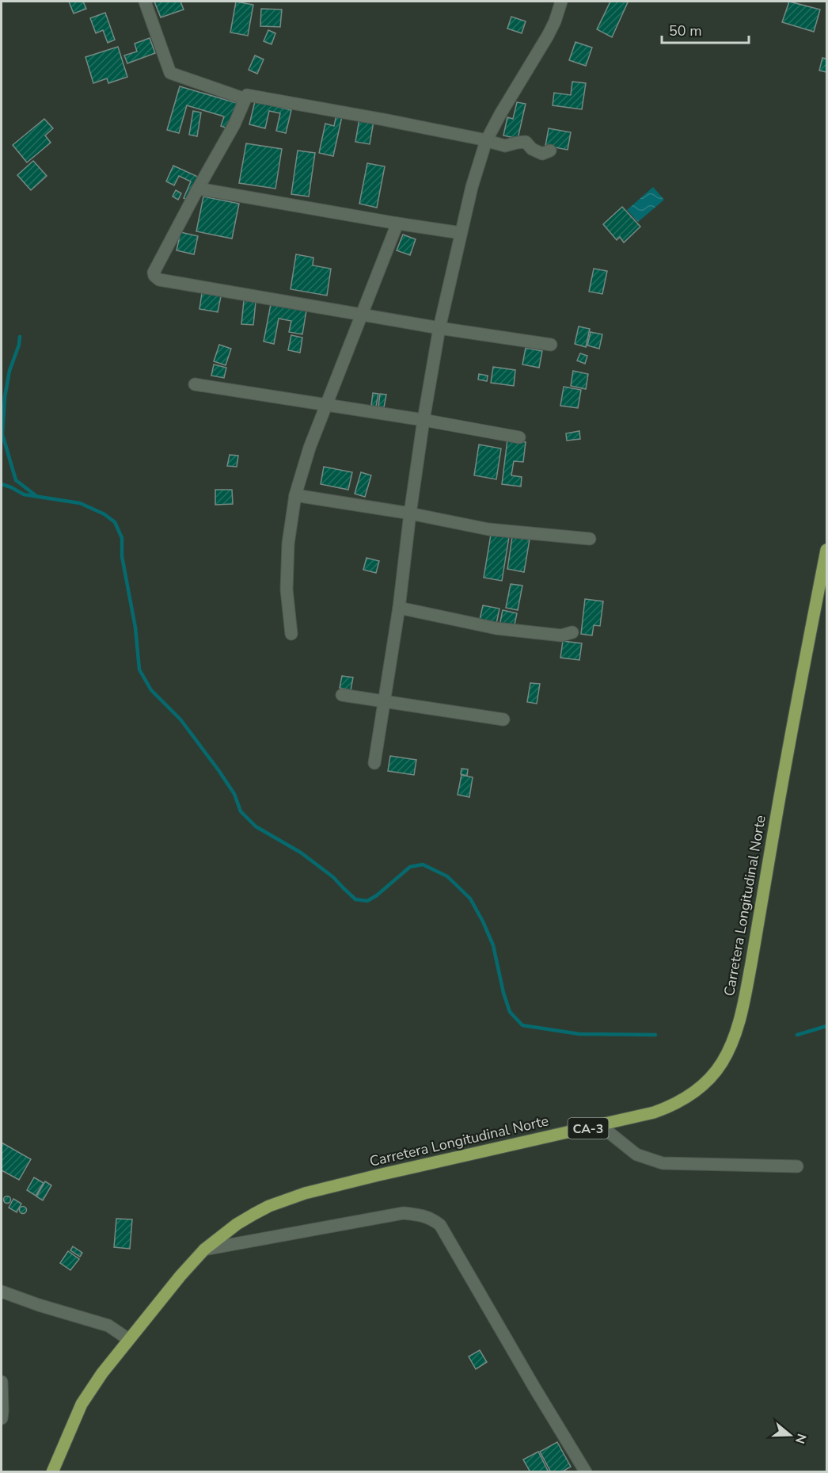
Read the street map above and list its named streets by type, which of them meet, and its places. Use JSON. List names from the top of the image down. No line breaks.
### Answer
{"streets":{"main road":["Carretera Longitudinal Norte","CA-3"]},"scale_bar":"50 m","north":"right"}
